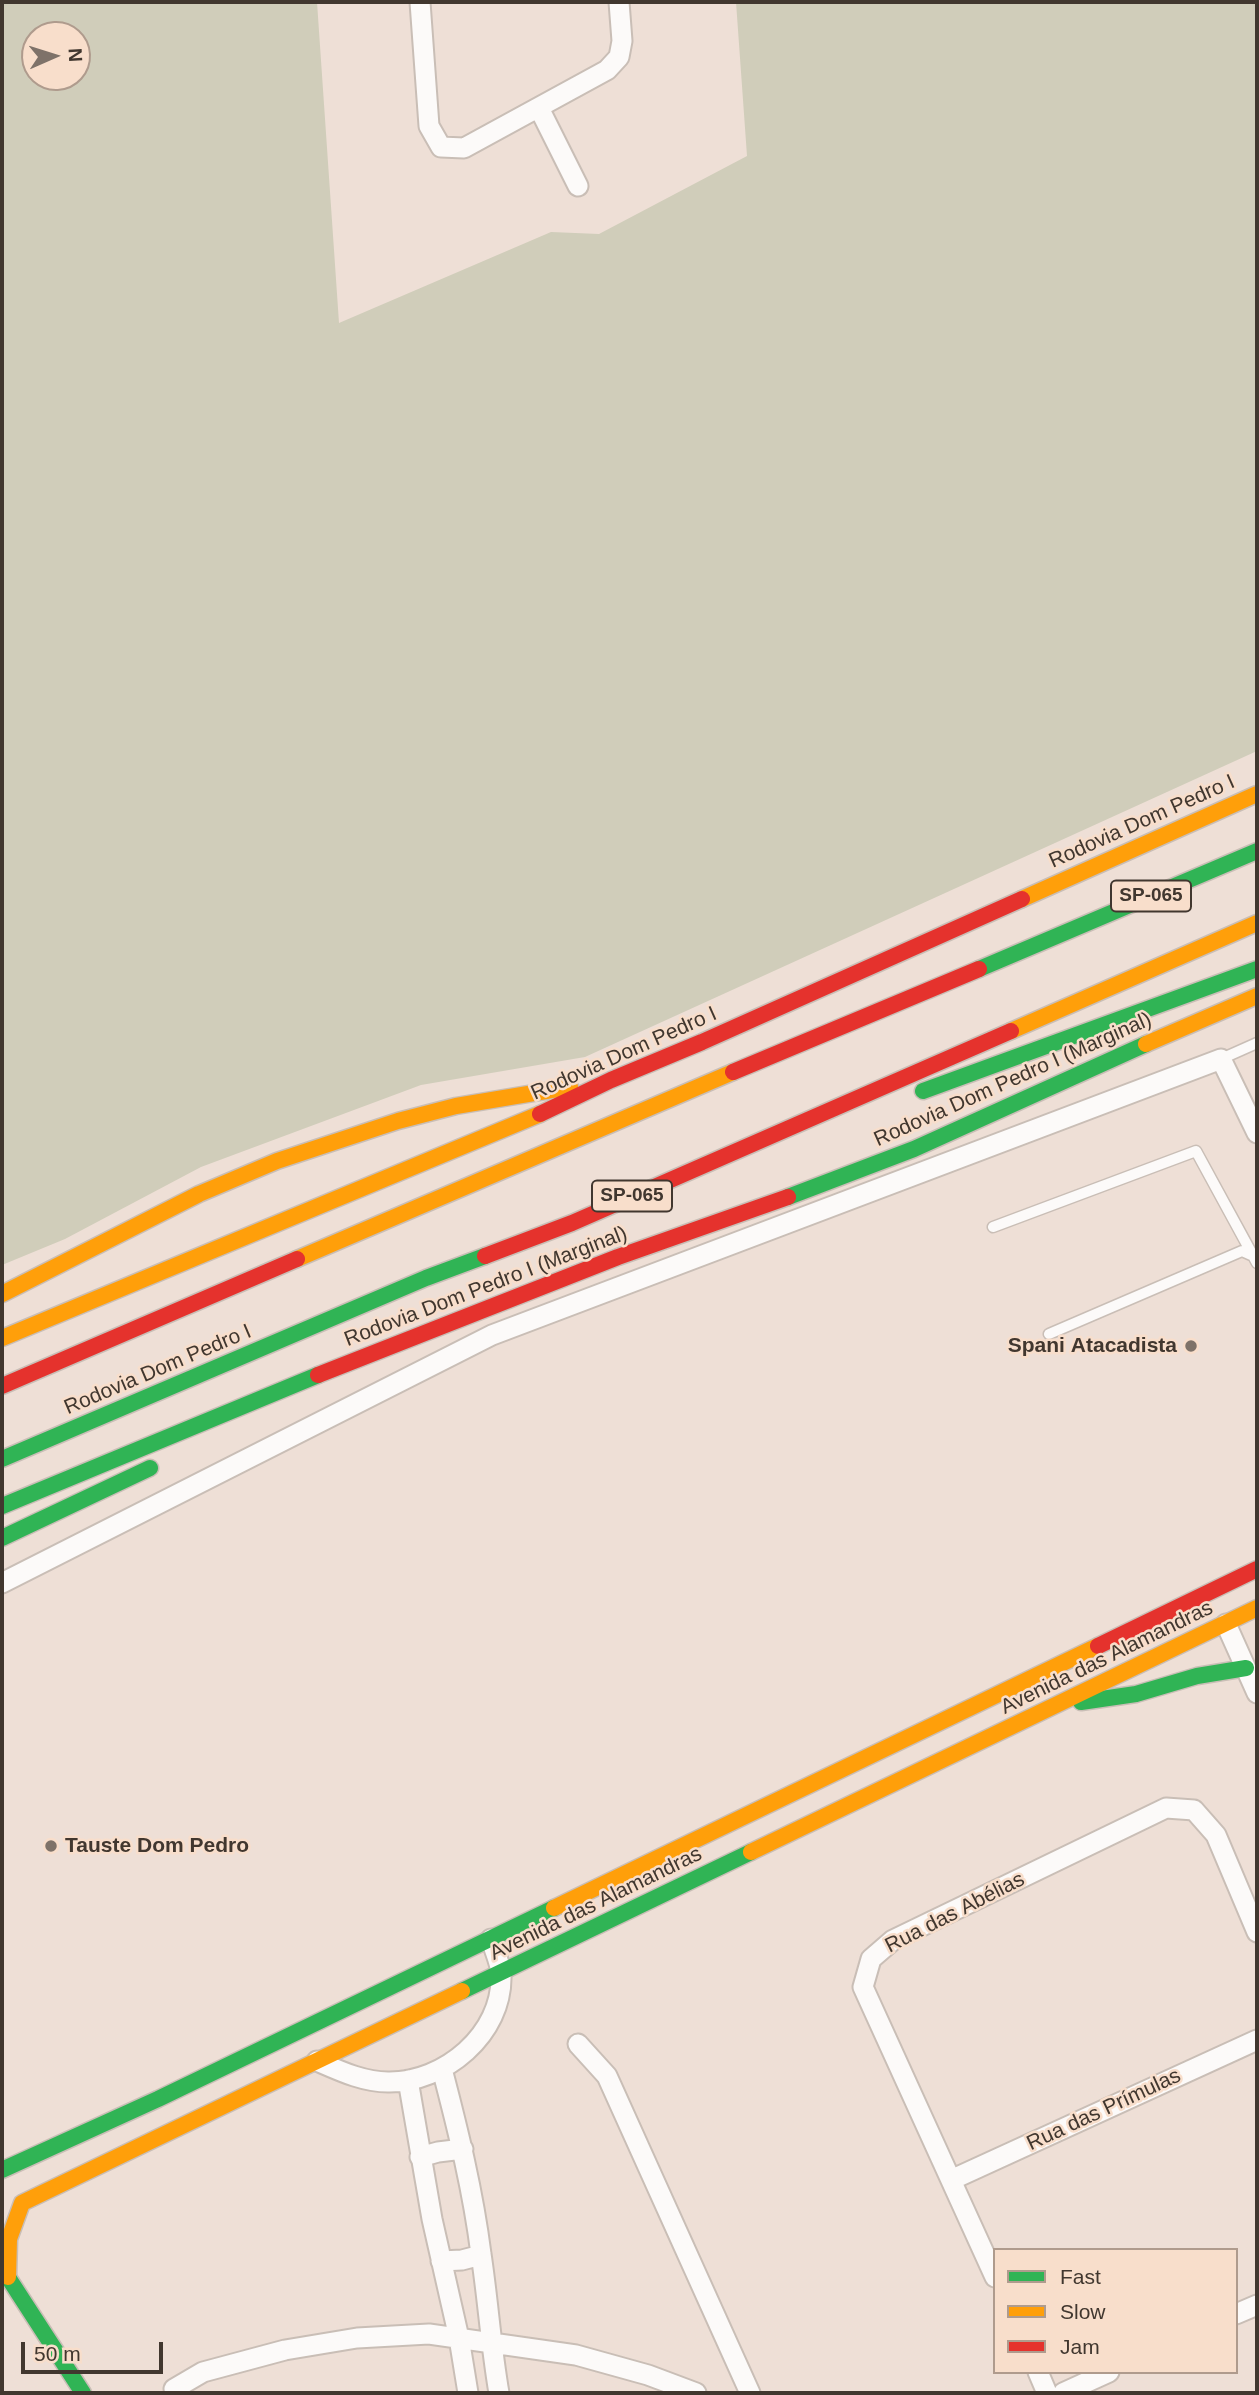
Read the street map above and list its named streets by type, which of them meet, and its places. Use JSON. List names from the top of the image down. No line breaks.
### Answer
{"streets":{"main road":["Rodovia Dom Pedro I","SP-065","Rodovia Dom Pedro I (Marginal)","Avenida das Alamandras"],"street":["Rua das Abélias","Rua das Prímulas"]},"crossings":[["Rua das Abélias","Rua das Prímulas"]],"places":["Spani Atacadista","Tauste Dom Pedro"],"legend":["Fast","Slow","Jam"],"scale_bar":"50 m","north":"right"}
